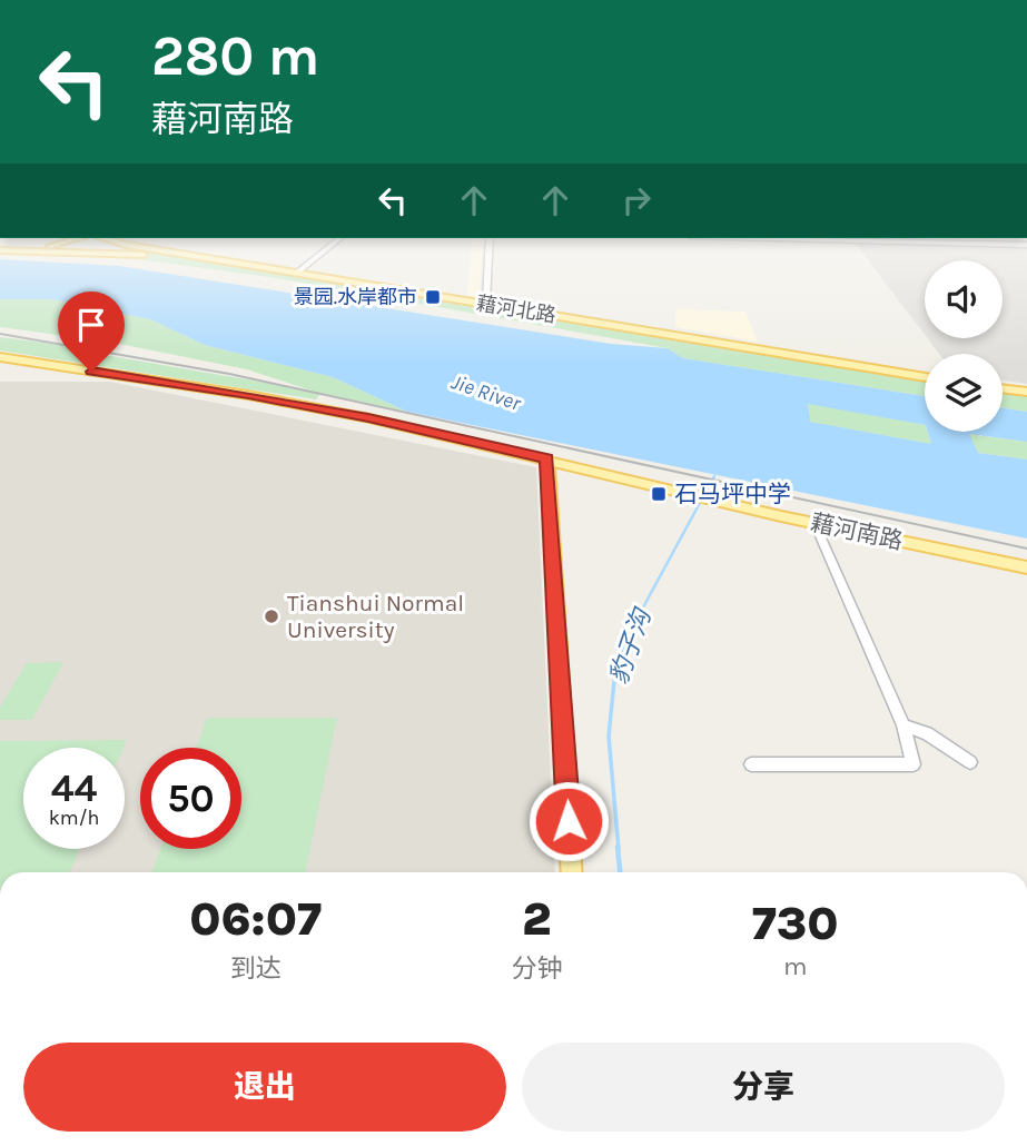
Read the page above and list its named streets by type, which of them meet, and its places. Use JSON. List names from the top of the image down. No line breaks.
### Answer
{"streets":{"main road":["藉河北路","藉河南路"]},"water":["Jie River","豹子沟"],"places":{"transit":["景园.水岸都市","石马坪中学"],"other":["Tianshui Normal University"]},"page":{"turn":["280 m","藉河南路"],"speed":"44 km/h","limit":"50","eta":["06:07","到达","2","分钟","730","m"],"buttons":["退出","分享"]}}
